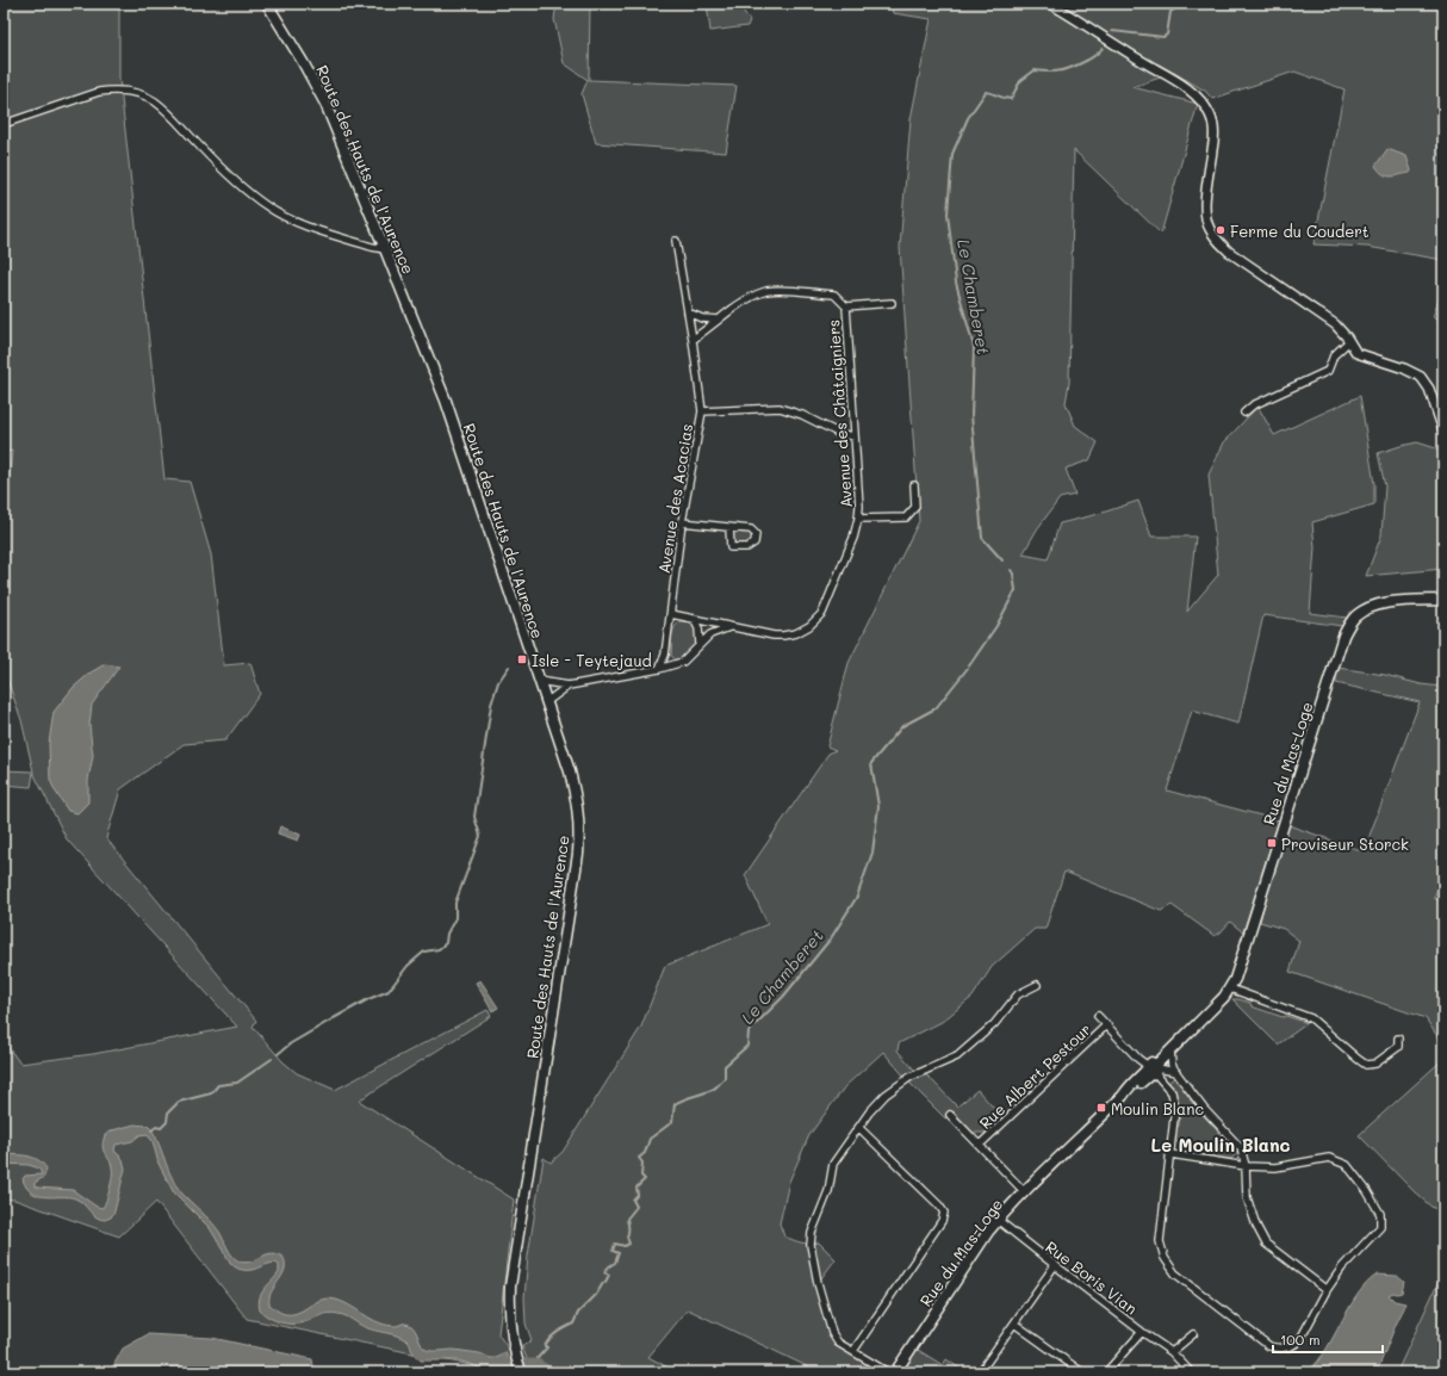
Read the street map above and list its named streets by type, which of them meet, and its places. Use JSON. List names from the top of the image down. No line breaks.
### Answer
{"streets":{"main road":["Route des Hauts de l'Aurence","Rue du Mas-Loge"],"street":["Avenue des Châtaigniers","Avenue des Acacias","Rue Albert Pestour","Rue Boris Vian"]},"crossings":[["Avenue des Châtaigniers","Avenue des Acacias"],["Rue du Mas-Loge","Rue Albert Pestour"],["Rue du Mas-Loge","Rue Boris Vian"]],"districts":["Le Moulin Blanc"],"water":["Le Chamberet"],"places":{"other":["Ferme du Coudert"],"transit":["Isle - Teytejaud","Proviseur Storck","Moulin Blanc"]},"scale_bar":"100 m"}
